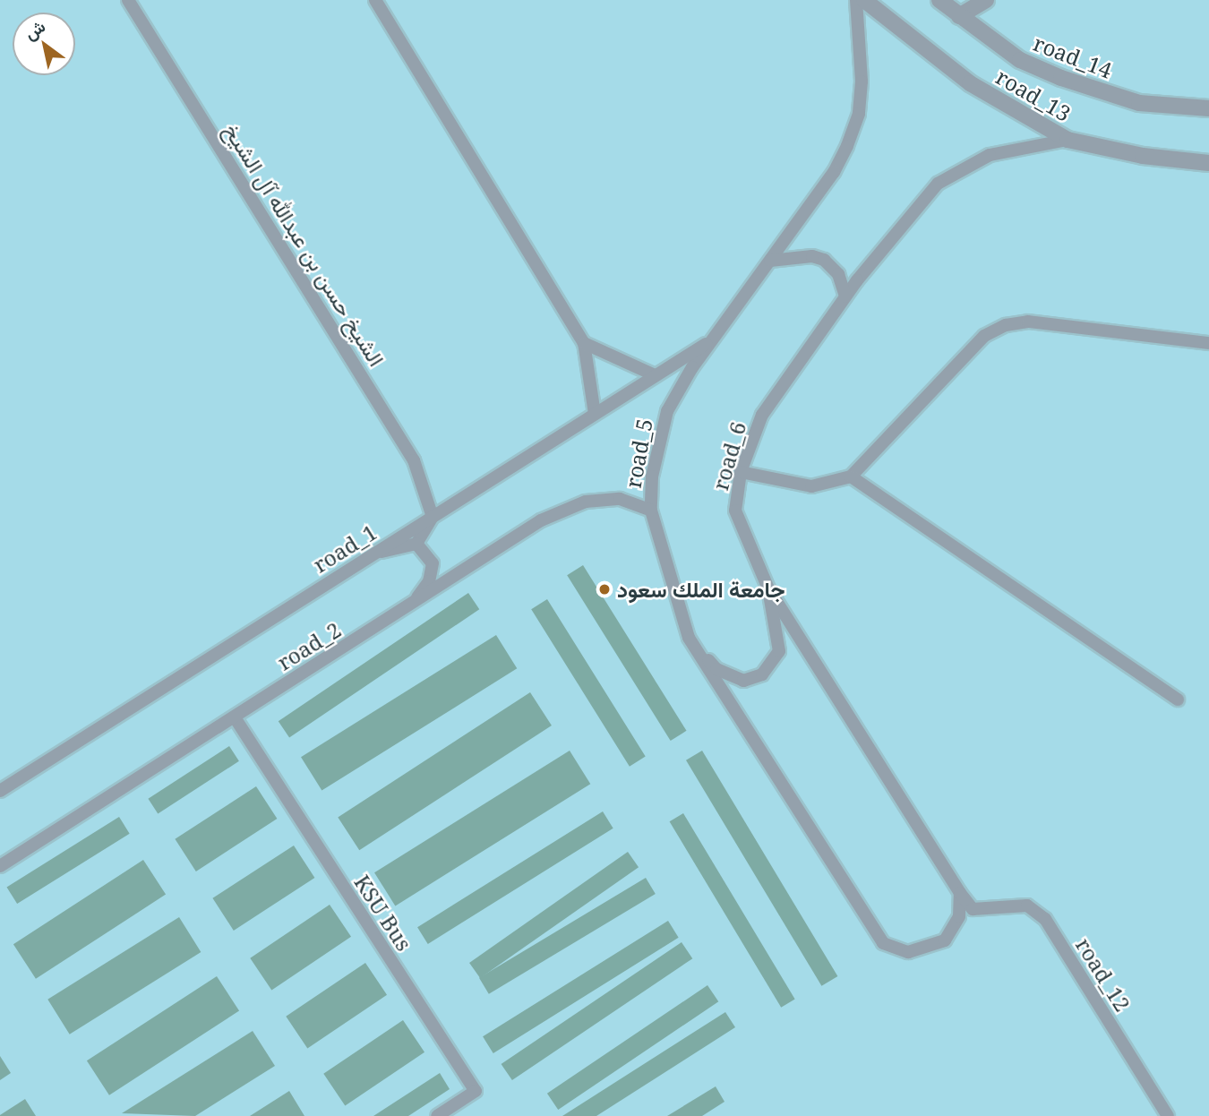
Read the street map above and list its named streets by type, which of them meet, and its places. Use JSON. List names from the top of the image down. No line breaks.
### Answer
{"streets":{"street":["road_14","road_13"],"lane":["الشيخ حسن بن عبدالله آل الشيخ","road_5","road_6","road_1","road_2","KSU Bus","road_12"]},"crossings":[["road_13","road_6"],["الشيخ حسن بن عبدالله آل الشيخ","road_1"],["road_5","road_6"],["road_5","road_1"],["road_5","road_2"],["road_6","road_12"],["road_2","KSU Bus"]],"places":["جامعة الملك سعود"],"north":"top left"}
